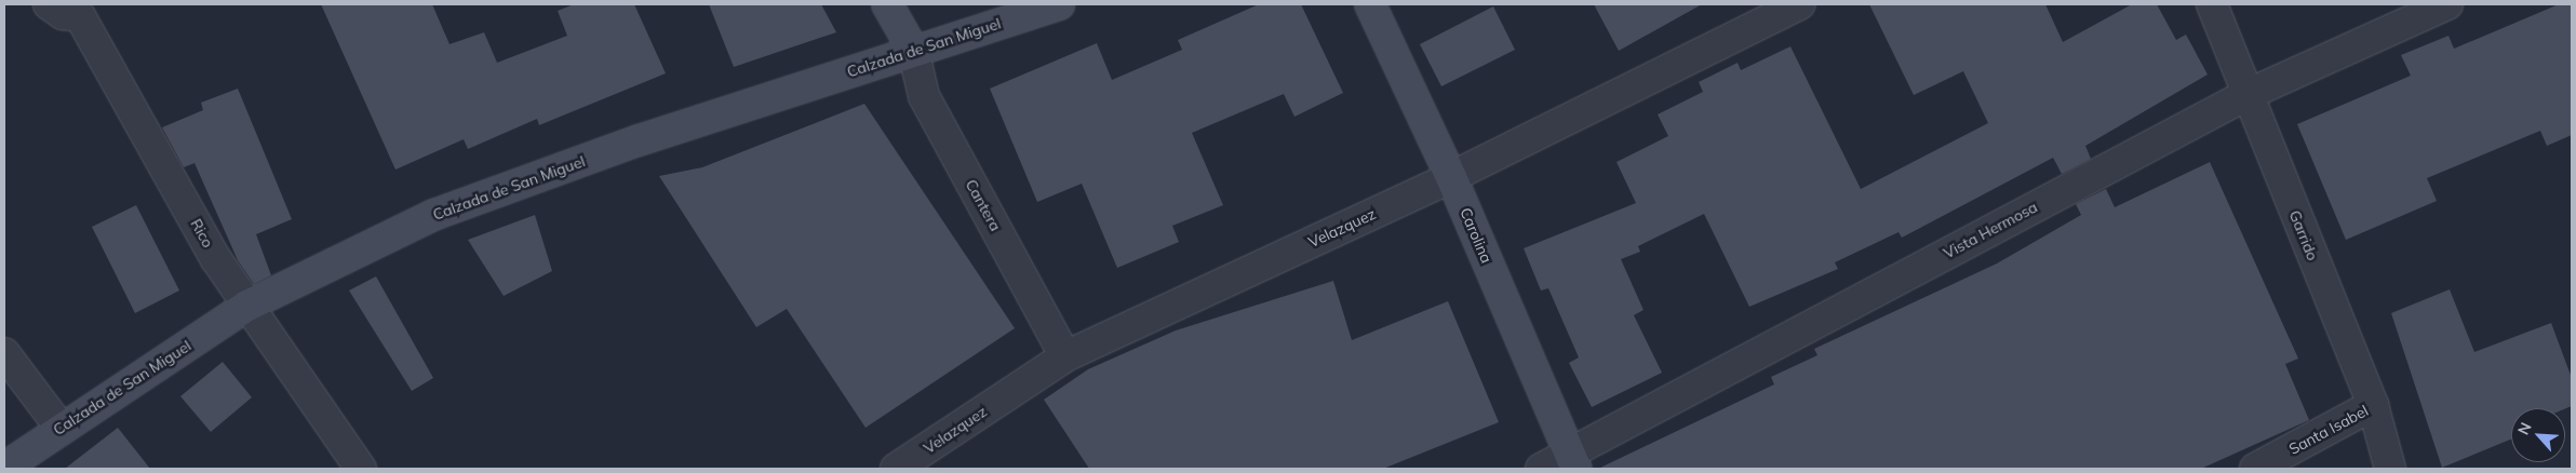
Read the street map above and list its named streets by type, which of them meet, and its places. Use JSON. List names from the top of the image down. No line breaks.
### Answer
{"streets":{"main road":["Calzada de San Miguel","Carolina"],"street":["Cantera","Velazquez","Vista Hermosa","Rico","Garrido","Santa Isabel"]},"crossings":[["Calzada de San Miguel","Cantera"],["Calzada de San Miguel","Rico"],["Cantera","Velazquez"],["Velazquez","Carolina"],["Vista Hermosa","Carolina"],["Vista Hermosa","Garrido"],["Garrido","Santa Isabel"]],"north":"top left"}
